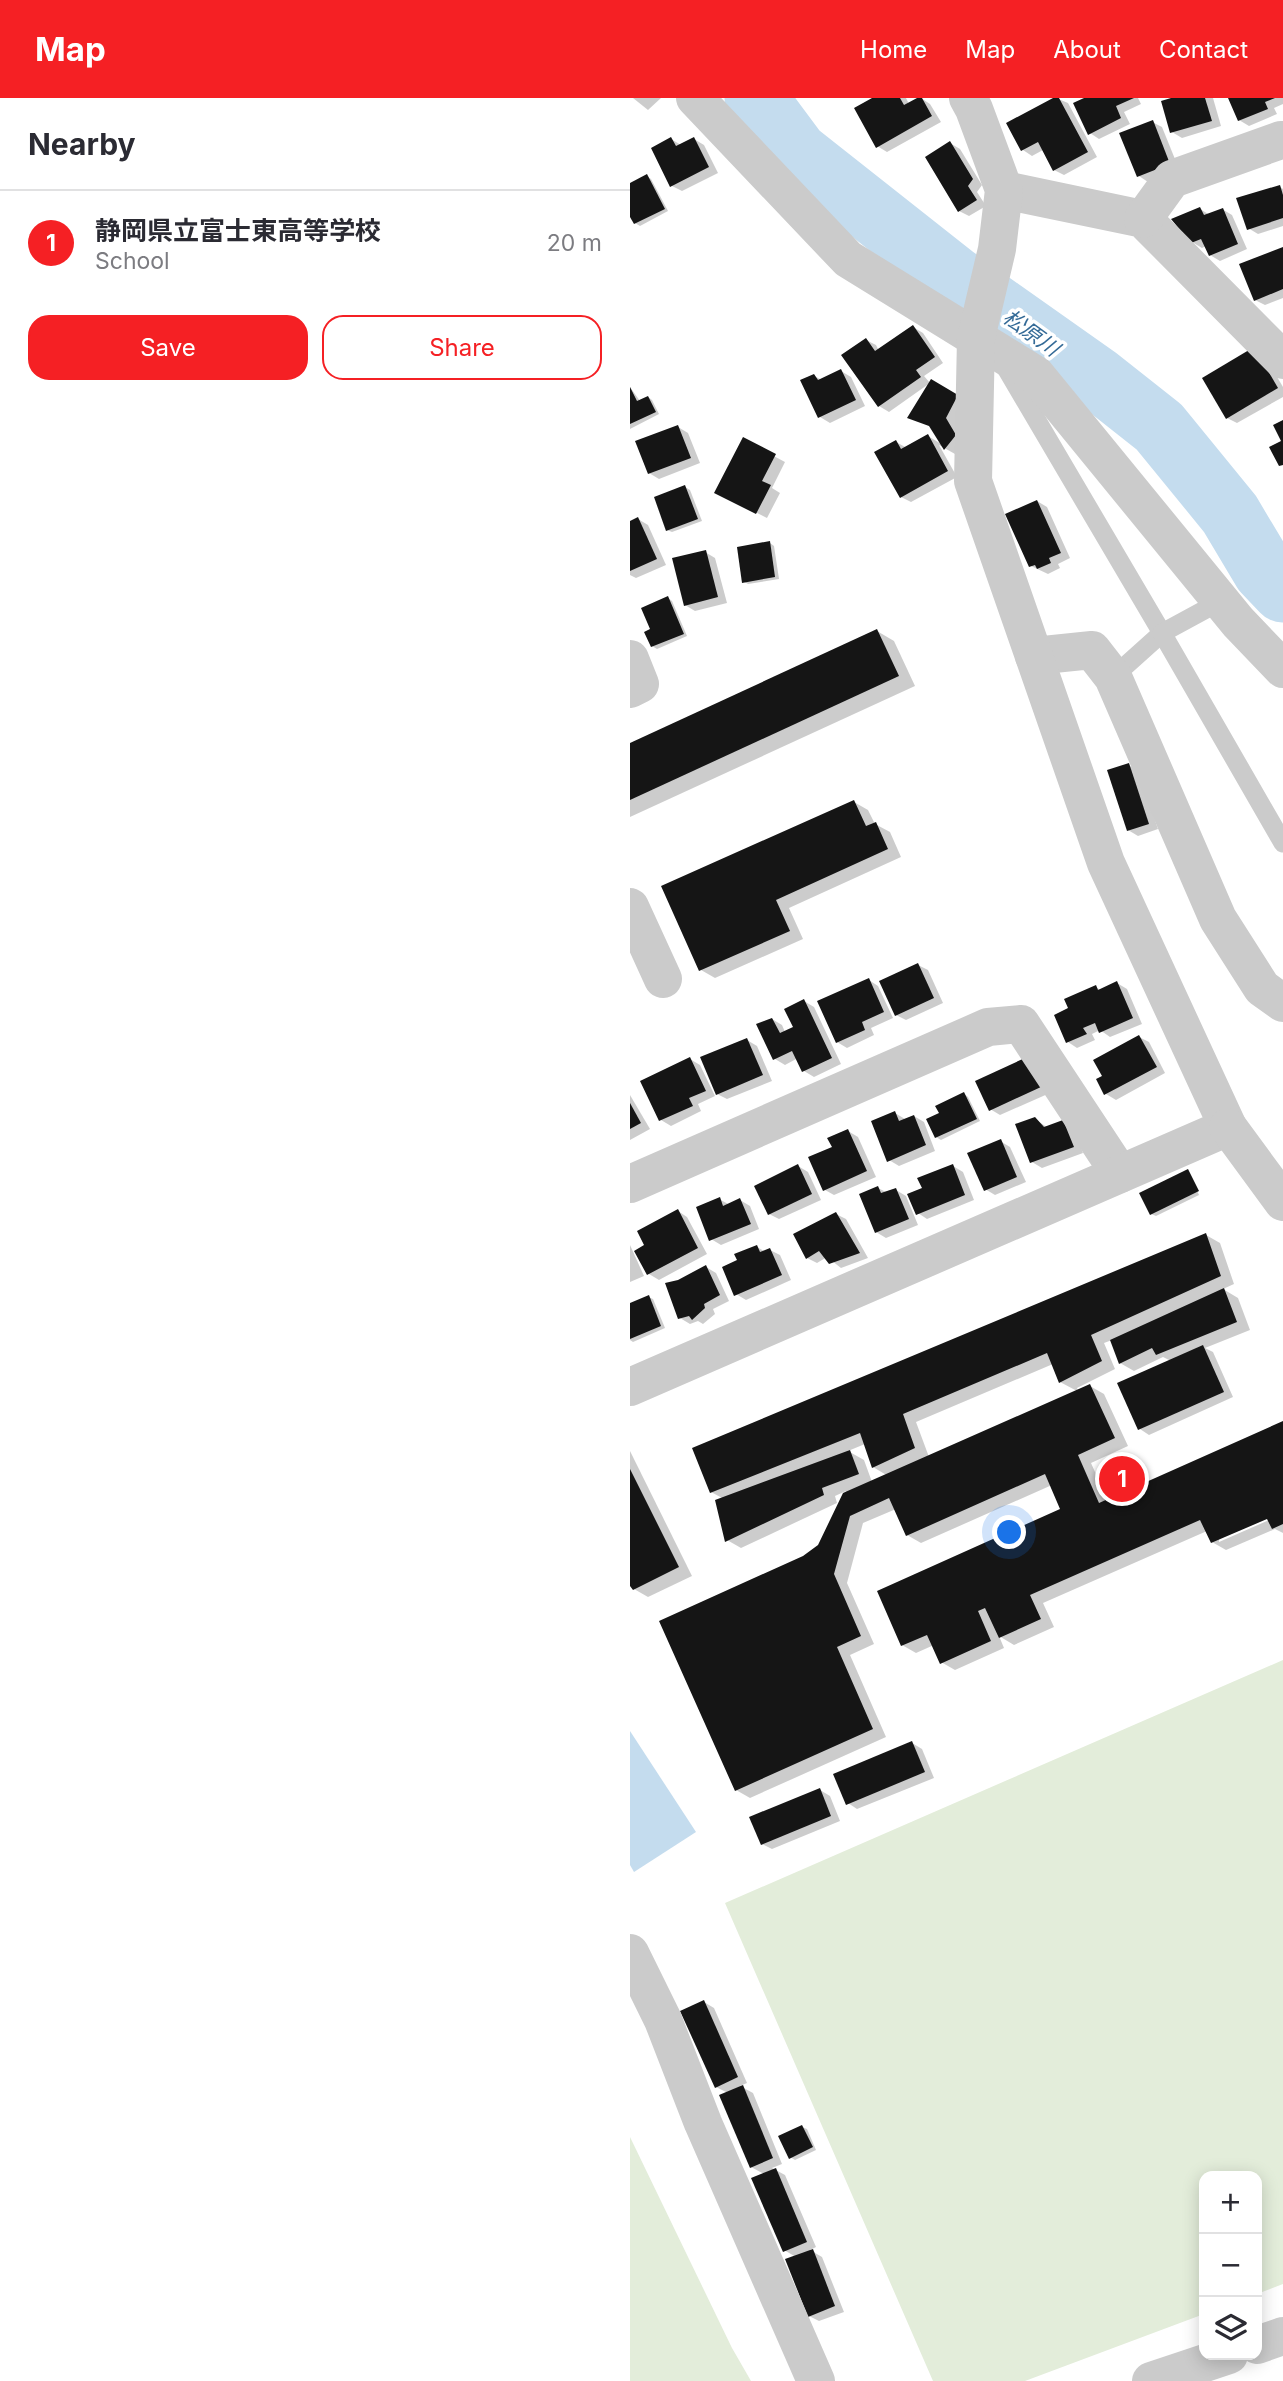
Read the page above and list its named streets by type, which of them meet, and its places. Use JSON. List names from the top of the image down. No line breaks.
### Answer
{"water":["松原川"],"page":{"header":"Map","nav":["Home","Map","About","Contact"],"heading":"Nearby","list":[{"mark":"1","name":"静岡県立富士東高等学校","note":"School","value":"20 m"}],"buttons":["Save","Share"],"pins":"1","map_buttons":["+","−"]}}
